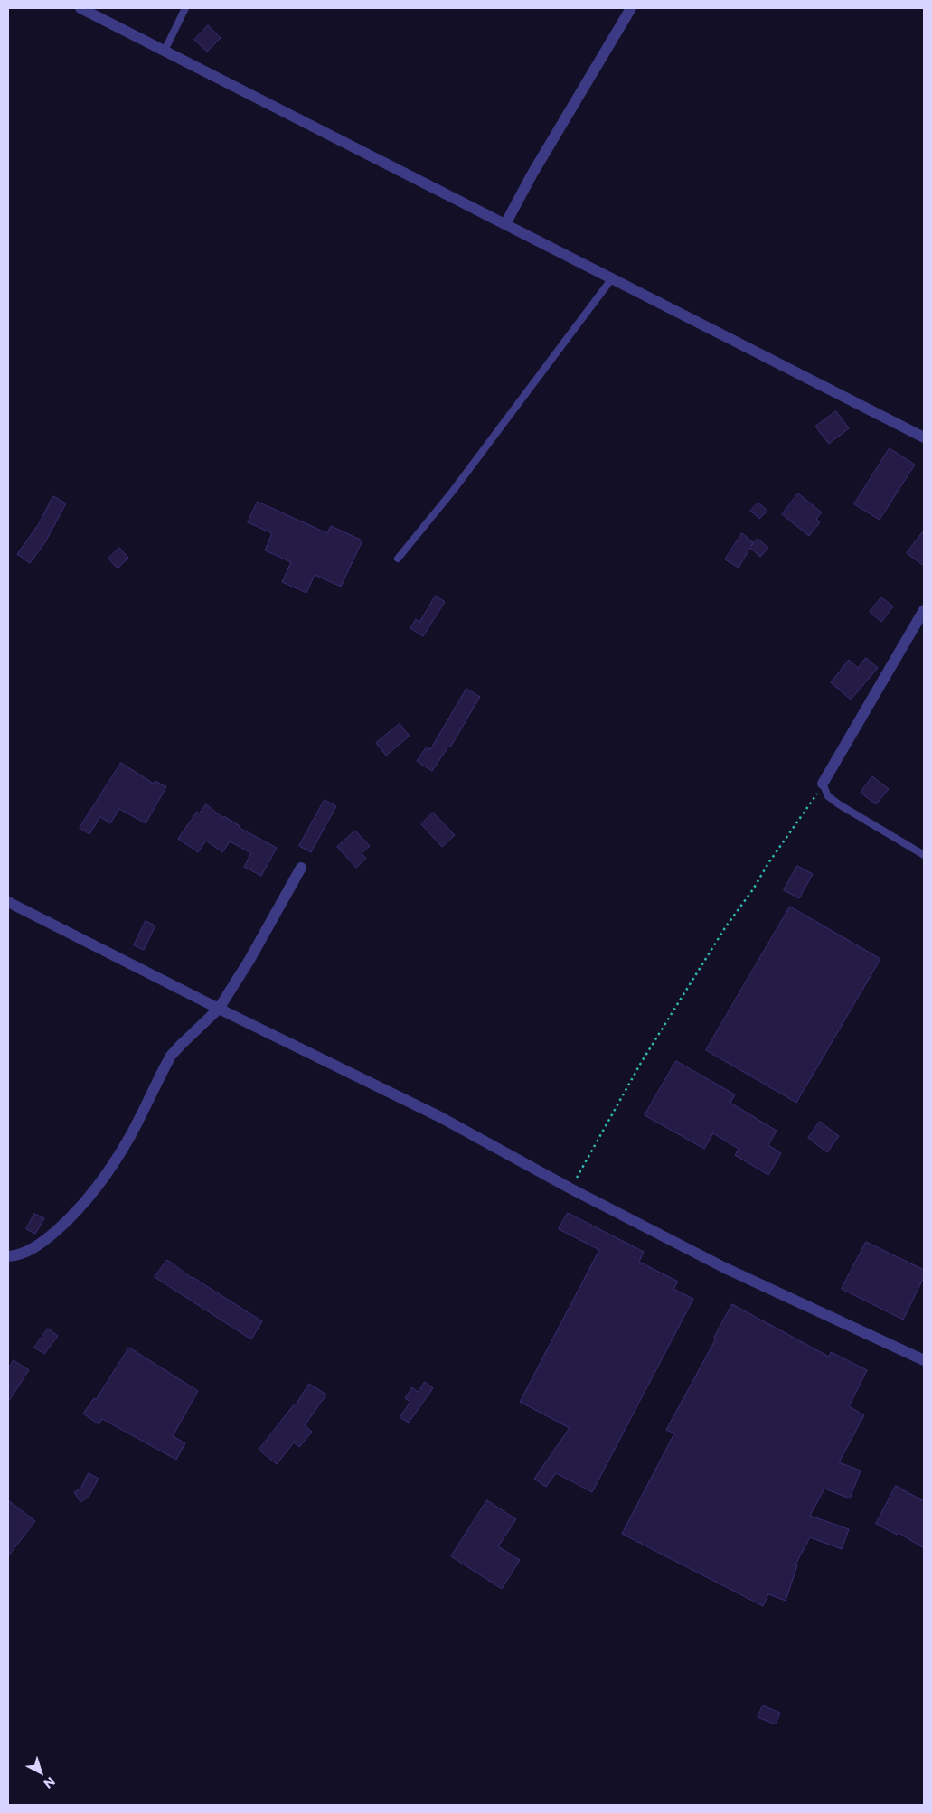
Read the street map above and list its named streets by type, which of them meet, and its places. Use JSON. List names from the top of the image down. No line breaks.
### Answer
{"north":"bottom right"}
